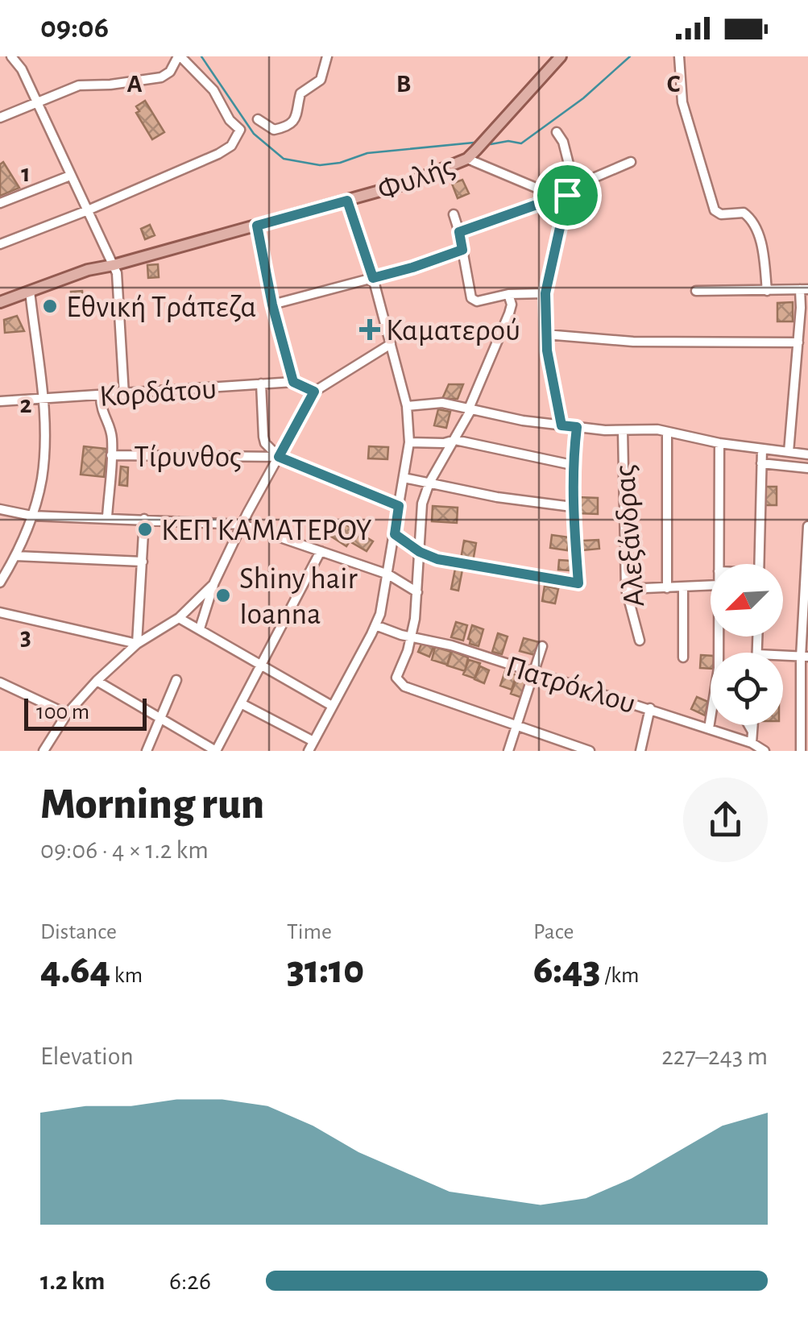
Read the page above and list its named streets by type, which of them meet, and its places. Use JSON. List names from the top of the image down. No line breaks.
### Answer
{"streets":{"main road":["Φυλής"],"street":["Κορδάτου","Τίρυνθος","Αλεξάνδρας","Πατρόκλου"]},"places":{"other":["Εθνική Τράπεζα","ΚΕΠ ΚΑΜΑΤΕΡΟΥ","Shiny hair Ioanna"],"health":["Καματερού"]},"scale_bar":"100 m","north":"bottom left","page":{"status":"09:06","scale":"100 m","heading":["Morning run","09:06 · 4 × 1.2 km"],"stats":[["Distance","4.64 km"],["Time","31:10"],["Pace","6:43 /km"]],"chart":["Elevation","227–243 m"],"list":[{"name":"1.2 km","note":"6:26"}]},"grid":{"columns":["A","B","C"],"rows":["1","2","3"]}}
